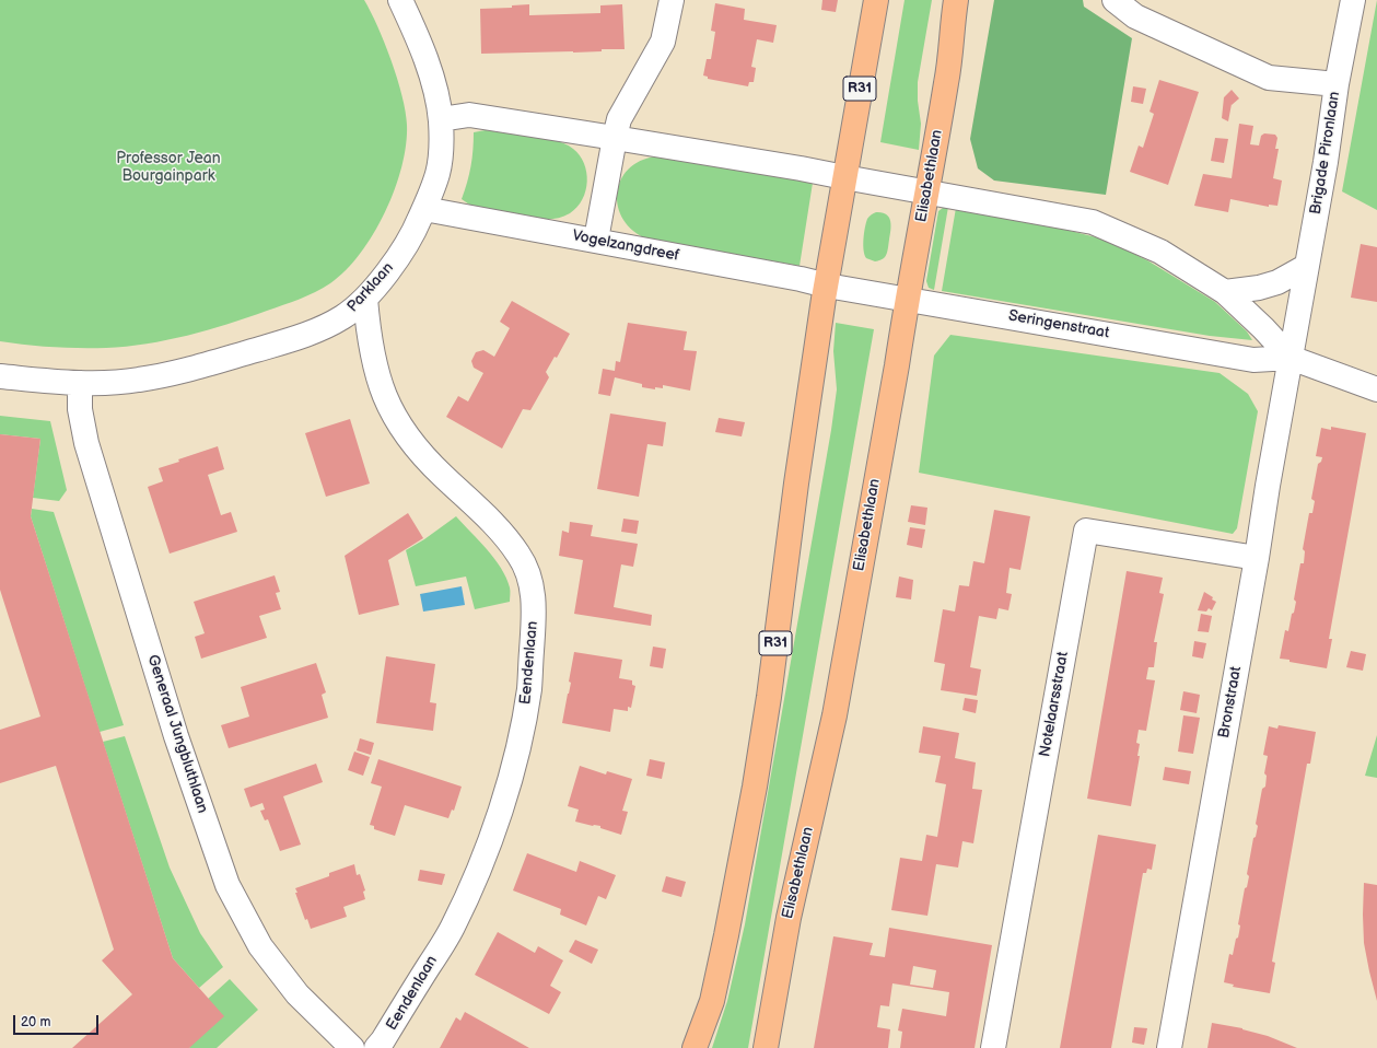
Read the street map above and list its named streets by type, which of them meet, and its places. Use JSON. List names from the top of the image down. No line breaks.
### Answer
{"streets":{"main road":["R31","Elisabethlaan"],"street":["Brigade Pironlaan","Vogelzangdreef","Parklaan","Seringenstraat","Eendenlaan","Bronstraat","Notelaarsstraat","Generaal Jungbluthlaan"]},"crossings":[["R31","Vogelzangdreef"],["R31","Seringenstraat"],["Brigade Pironlaan","Seringenstraat"],["Brigade Pironlaan","Bronstraat"],["Elisabethlaan","Seringenstraat"],["Vogelzangdreef","Parklaan"],["Vogelzangdreef","Seringenstraat"],["Parklaan","Eendenlaan"],["Parklaan","Generaal Jungbluthlaan"],["Seringenstraat","Bronstraat"],["Bronstraat","Notelaarsstraat"]],"parks":["Professor Jean Bourgainpark"],"scale_bar":"20 m"}
